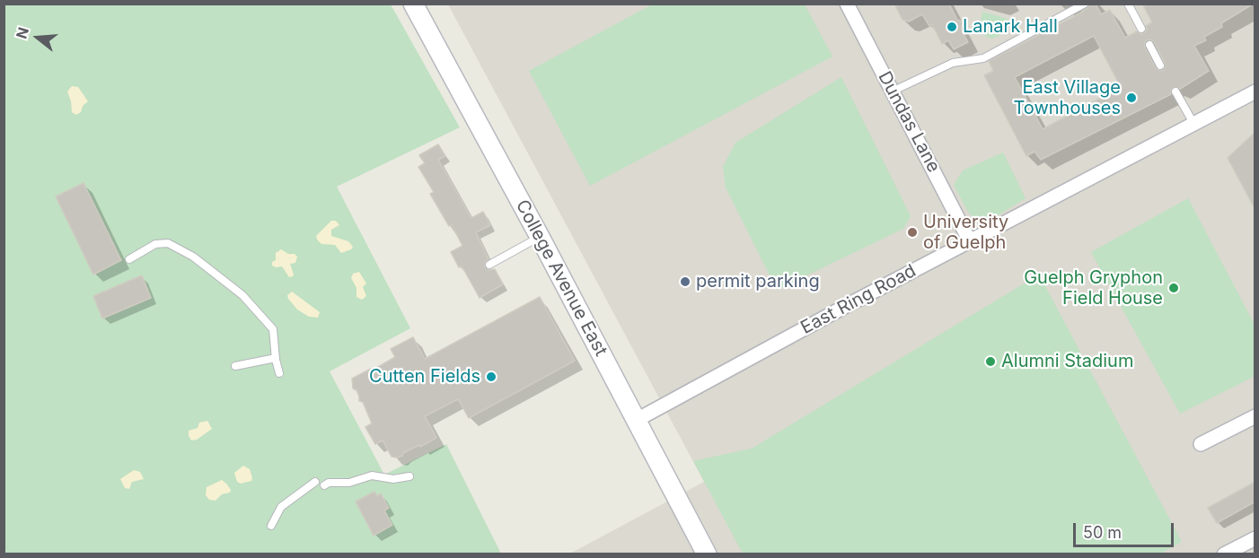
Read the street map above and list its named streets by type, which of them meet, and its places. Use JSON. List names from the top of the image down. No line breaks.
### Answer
{"streets":{"street":["Dundas Lane","College Avenue East","East Ring Road"]},"crossings":[["Dundas Lane","East Ring Road"],["College Avenue East","East Ring Road"]],"places":["Lanark Hall","East Village Townhouses","University of Guelph","permit parking","Guelph Gryphon Field House","Alumni Stadium","Cutten Fields"],"scale_bar":"50 m","north":"left"}
